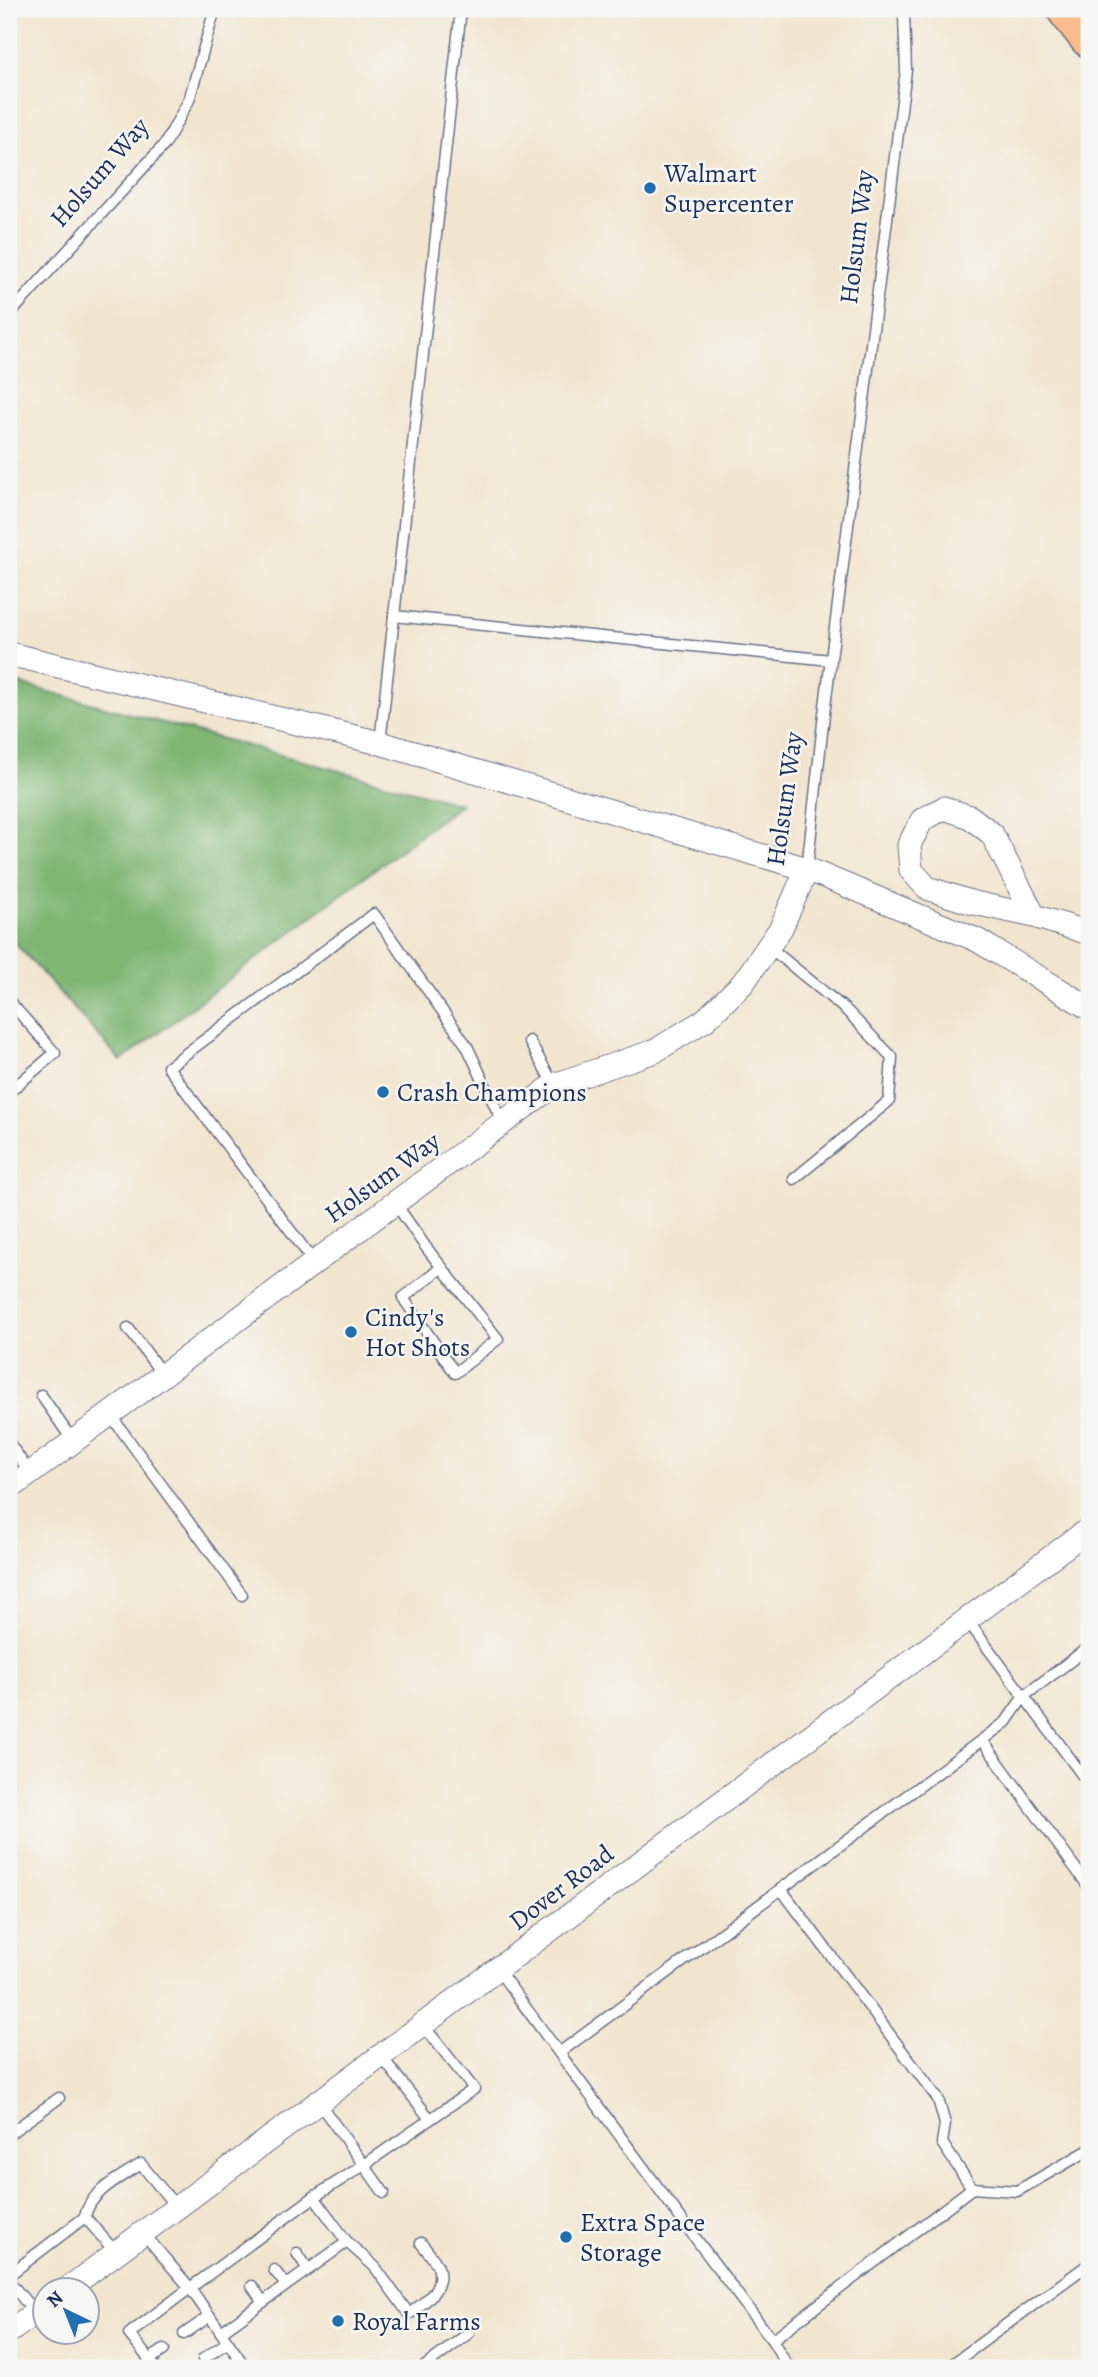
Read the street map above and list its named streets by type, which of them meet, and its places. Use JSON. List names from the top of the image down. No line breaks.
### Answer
{"streets":{"street":["Holsum Way","Dover Road"]},"places":["Walmart Supercenter","Crash Champions","Cindy's Hot Shots","Extra Space Storage","Royal Farms"],"north":"top left"}
